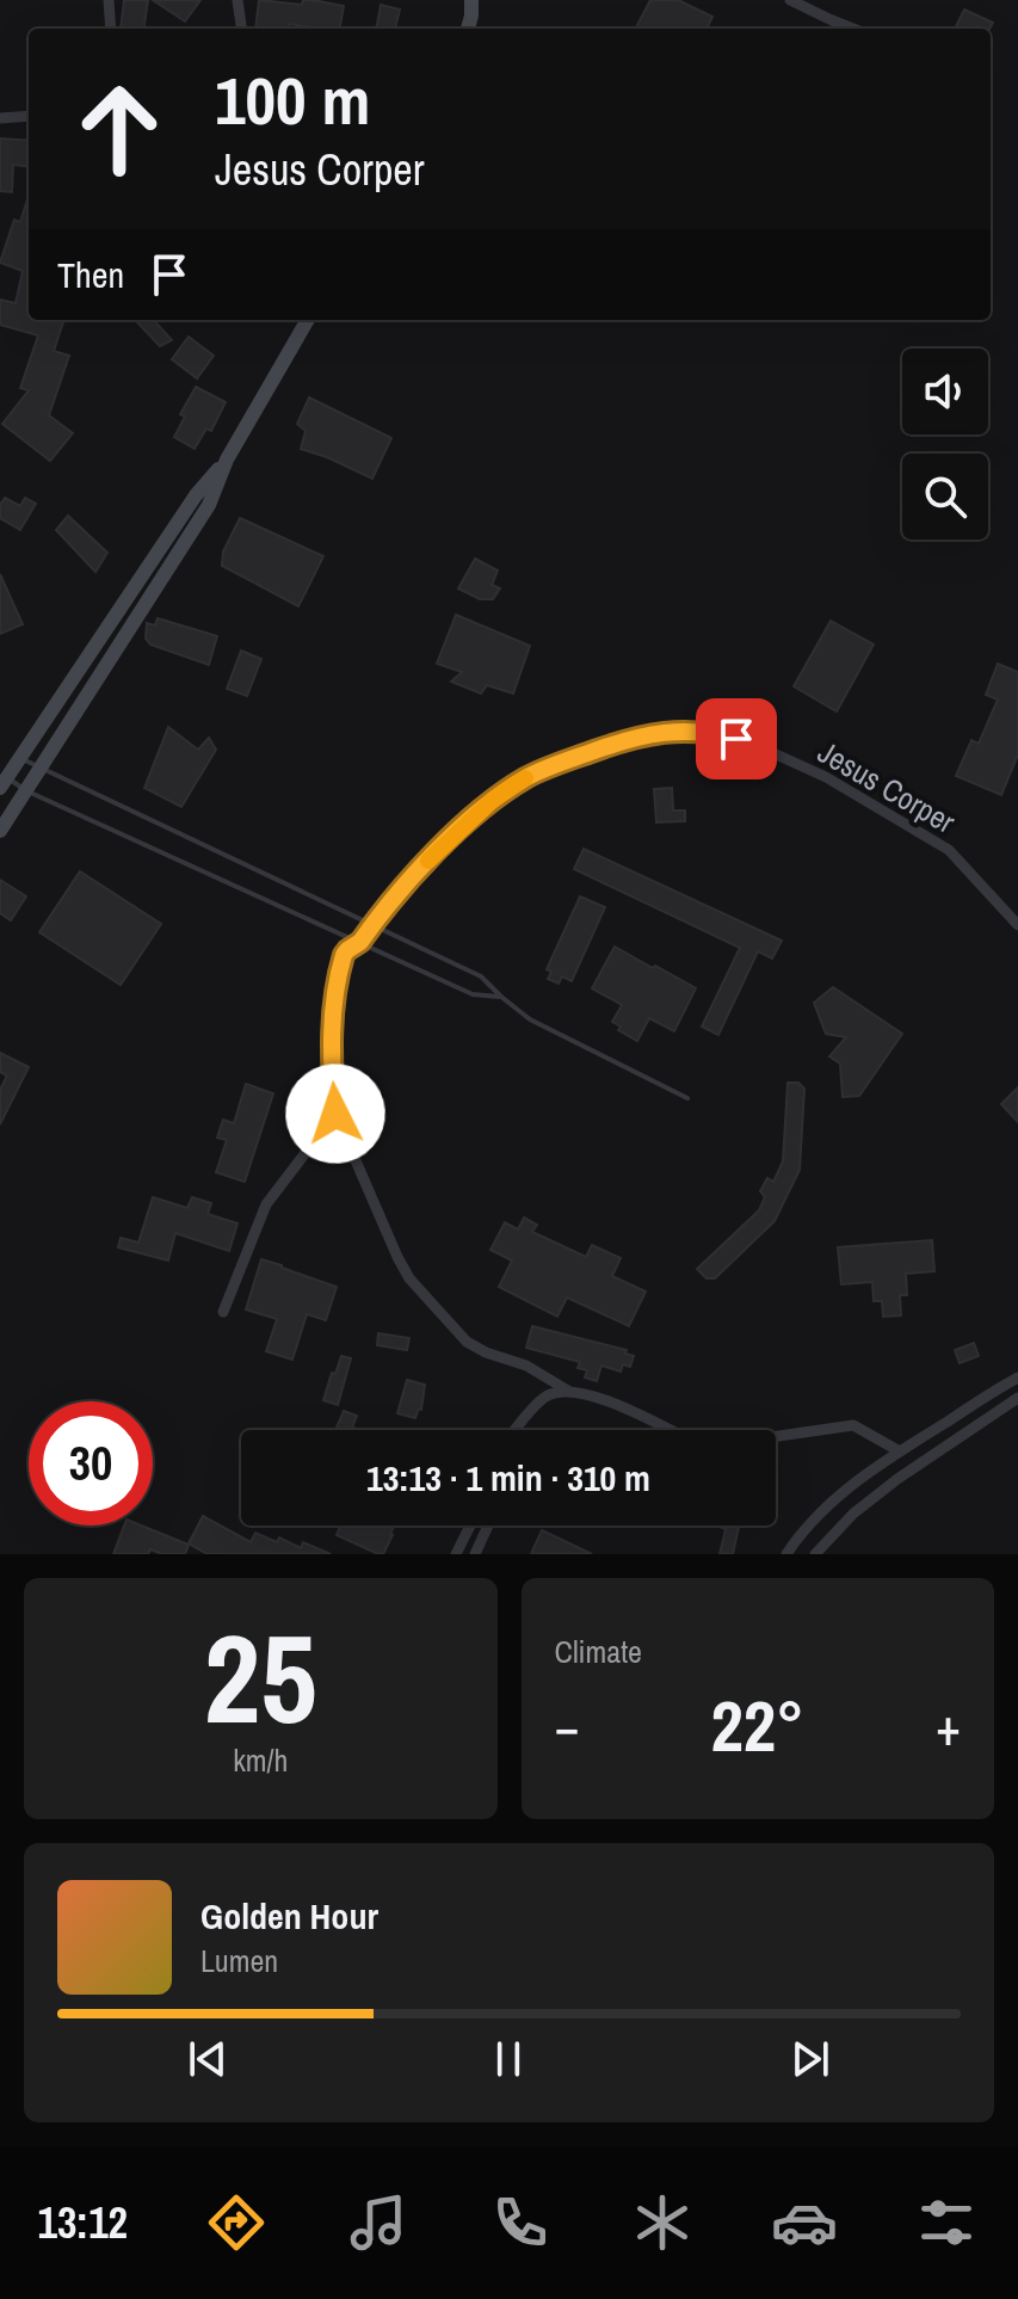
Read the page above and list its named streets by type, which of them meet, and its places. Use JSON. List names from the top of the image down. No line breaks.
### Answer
{"streets":{"street":["Jesus Corper"]},"page":{"turn":["100 m","Jesus Corper"],"then":"Then","limit":"30","trip":"13:13 · 1 min · 310 m","tile":[["25","km/h"],"Climate"],"heat":["−","22°","+"],"song":["Golden Hour","Lumen"],"tabs":"13:12"}}
